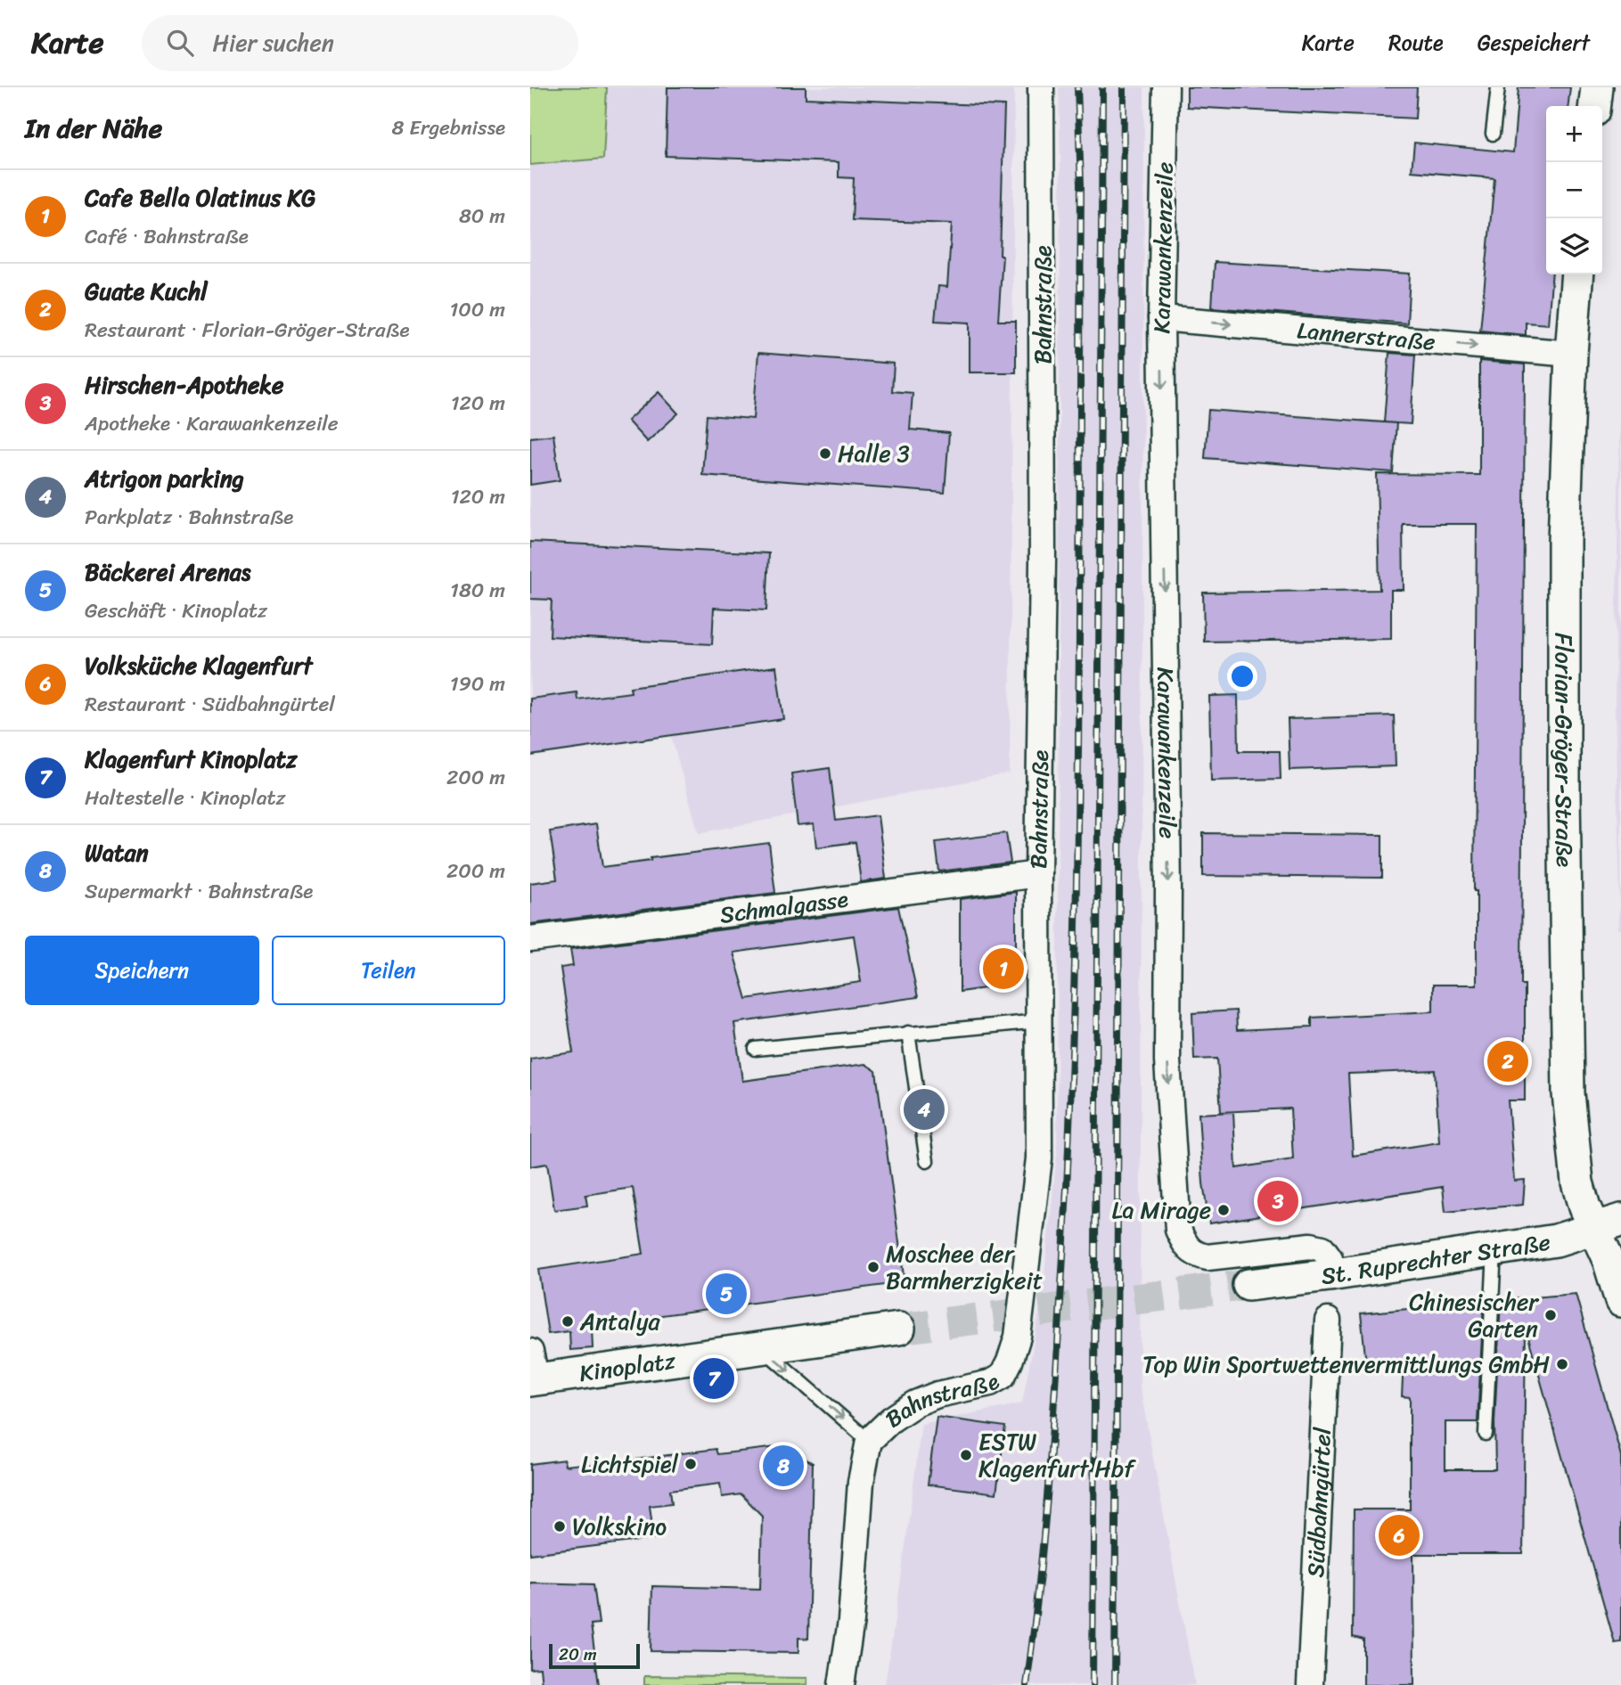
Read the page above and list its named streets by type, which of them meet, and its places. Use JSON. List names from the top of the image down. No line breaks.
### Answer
{"streets":{"street":["Karawankenzeile","Bahnstraße","Lannerstraße","Florian-Gröger-Straße","Schmalgasse","St. Ruprechter Straße","Kinoplatz","Südbahngürtel"]},"crossings":[["Karawankenzeile","Lannerstraße"],["Karawankenzeile","St. Ruprechter Straße"],["Bahnstraße","Schmalgasse"],["Bahnstraße","Kinoplatz"],["Lannerstraße","Florian-Gröger-Straße"],["Florian-Gröger-Straße","St. Ruprechter Straße"]],"one_way":["Karawankenzeile","Lannerstraße"],"places":["Halle 3","La Mirage","Moschee der Barmherzigkeit","Chinesischer Garten","Antalya","Top Win Sportwettenvermittlungs GmbH","ESTW Klagenfurt Hbf","Lichtspiel","Volkskino"],"scale_bar":"20 m","page":{"header":"Karte","search":"Hier suchen","nav":["Karte","Route","Gespeichert"],"heading":["In der Nähe","8 Ergebnisse"],"map_buttons":["+","−"],"list":[{"mark":"1","name":"Cafe Bella Olatinus KG","note":"Café · Bahnstraße","value":"80 m"},{"mark":"2","name":"Guate Kuchl","note":"Restaurant · Florian-Gröger-Straße","value":"100 m"},{"mark":"3","name":"Hirschen-Apotheke","note":"Apotheke · Karawankenzeile","value":"120 m"},{"mark":"4","name":"Atrigon parking","note":"Parkplatz · Bahnstraße","value":"120 m"},{"mark":"5","name":"Bäckerei Arenas","note":"Geschäft · Kinoplatz","value":"180 m"},{"mark":"6","name":"Volksküche Klagenfurt","note":"Restaurant · Südbahngürtel","value":"190 m"},{"mark":"7","name":"Klagenfurt Kinoplatz","note":"Haltestelle · Kinoplatz","value":"200 m"},{"mark":"8","name":"Watan","note":"Supermarkt · Bahnstraße","value":"200 m"}],"buttons":["Speichern","Teilen"],"pins":["1","2","4","3","5","7","8","6"],"scale":"20 m"}}
